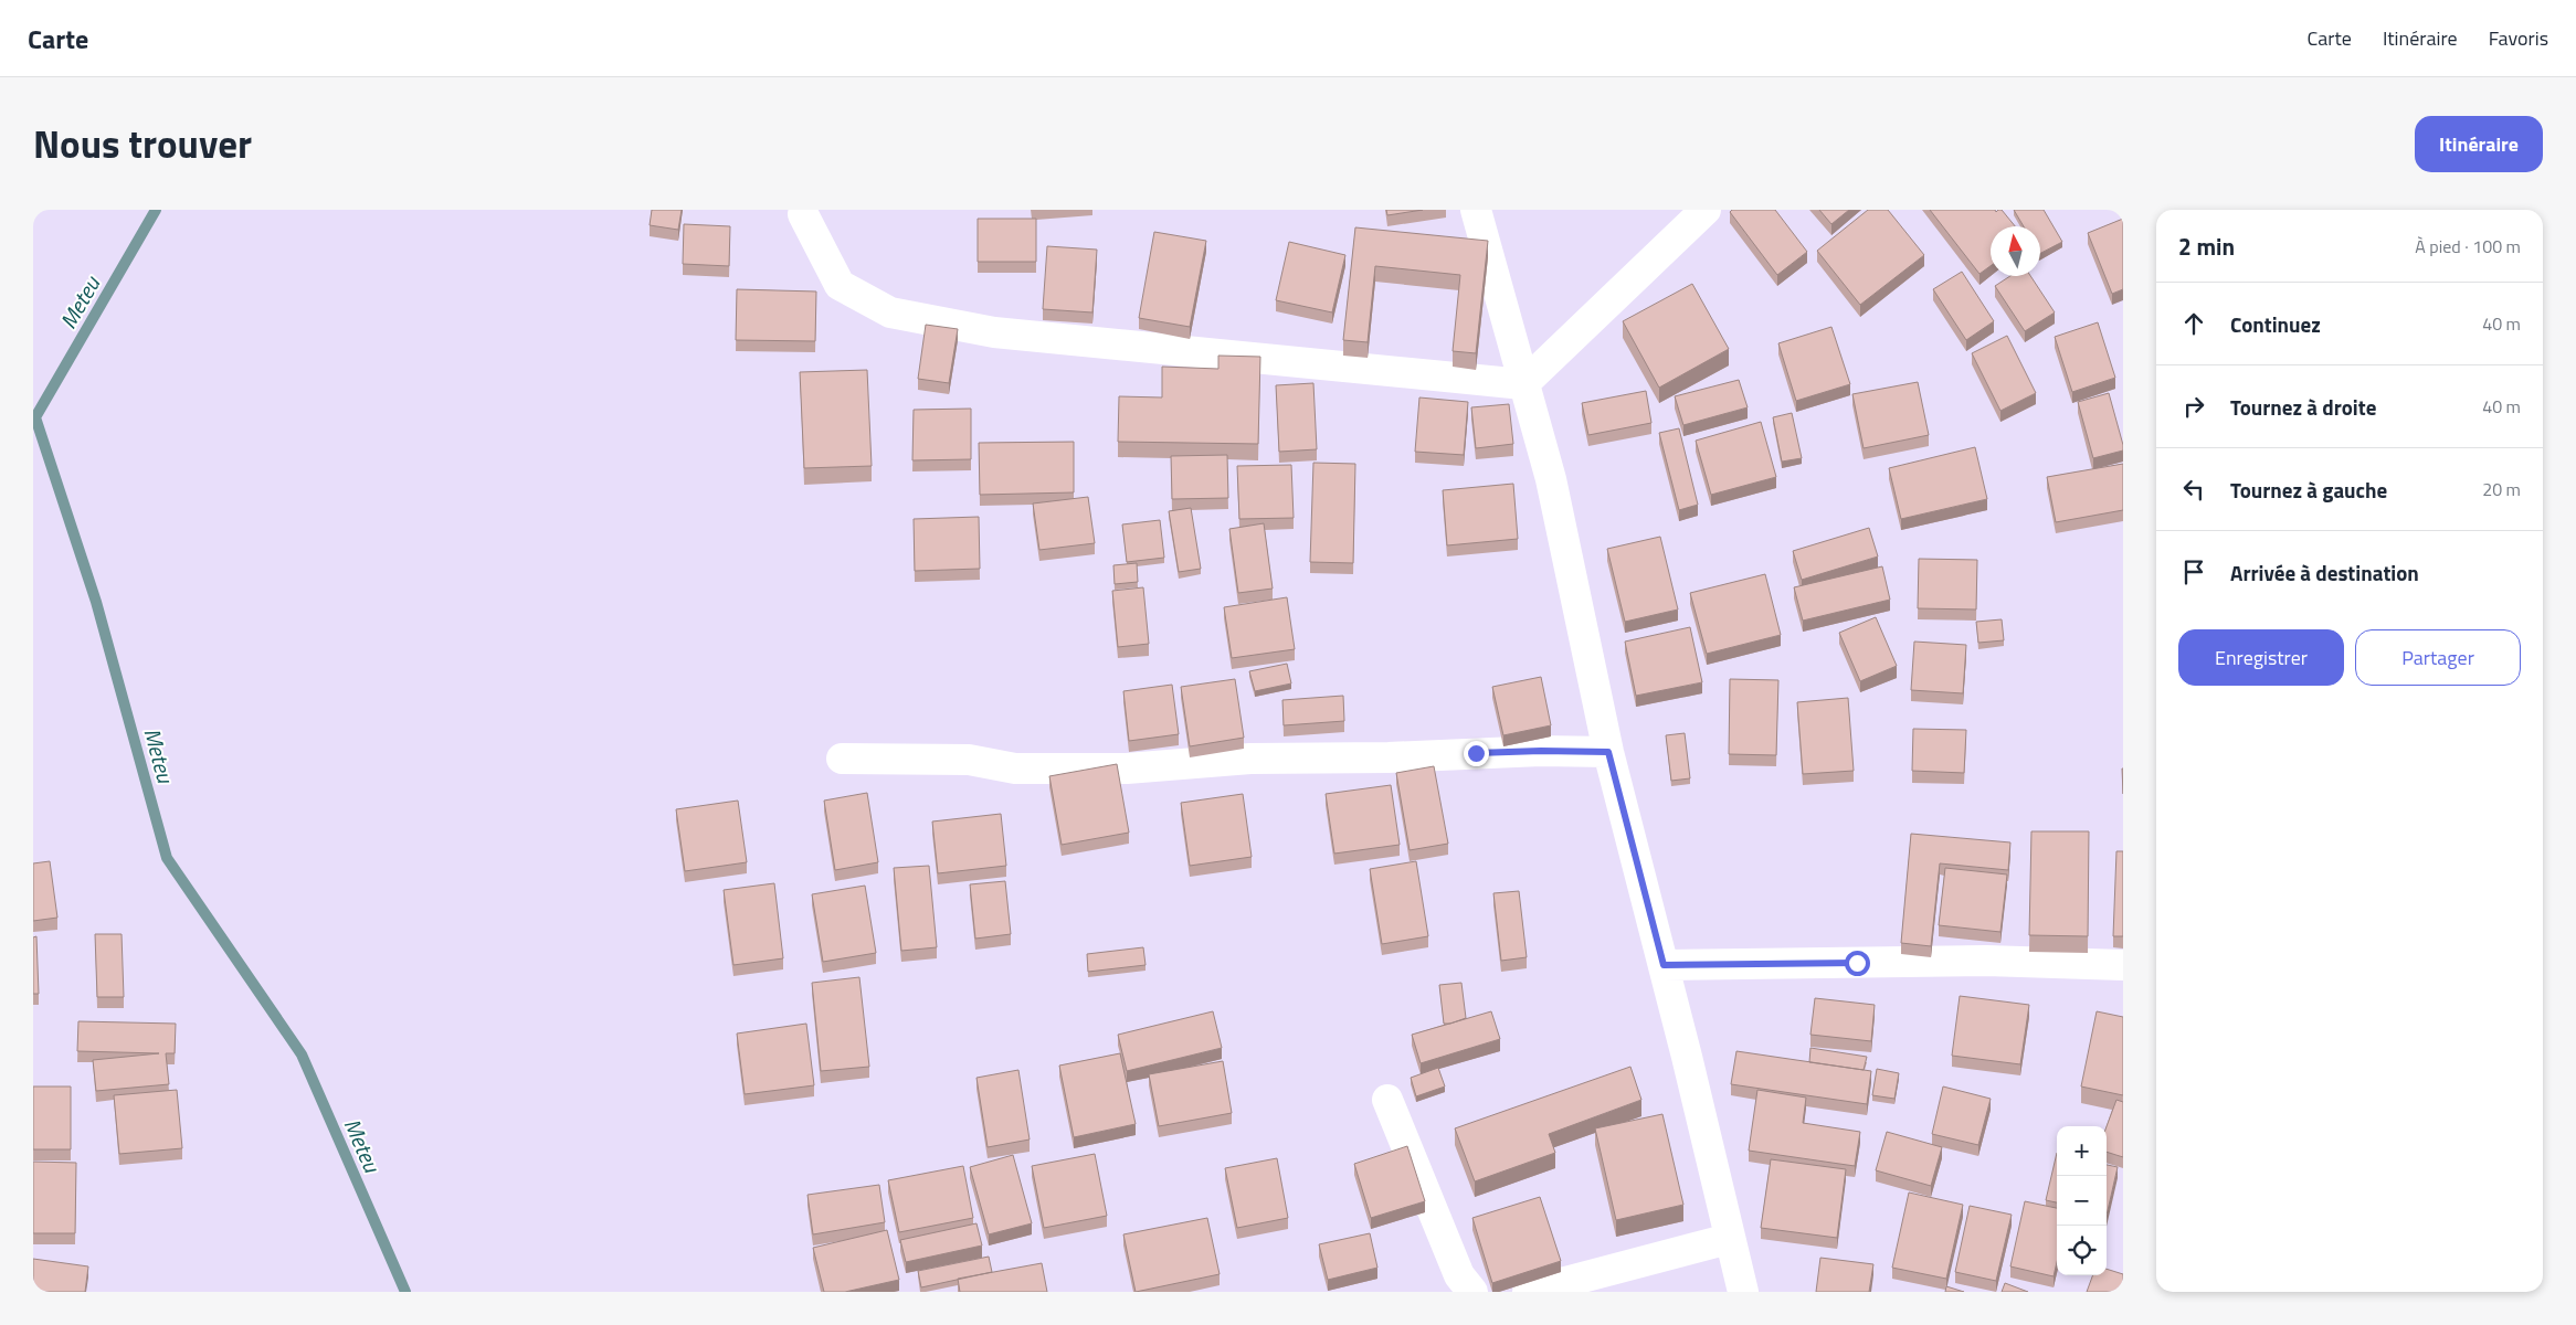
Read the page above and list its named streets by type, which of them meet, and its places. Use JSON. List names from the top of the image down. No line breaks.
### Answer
{"water":["Meteu"],"north":"top","page":{"header":"Carte","nav":["Carte","Itinéraire","Favoris"],"title":"Nous trouver","buttons":["Itinéraire",["Enregistrer","Partager"]],"heading":["2 min","À pied · 100 m"],"list":[["Continuez","40 m"],["Tournez à droite","40 m"],["Tournez à gauche","20 m"],"Arrivée à destination"],"map_buttons":["+","−"]}}
